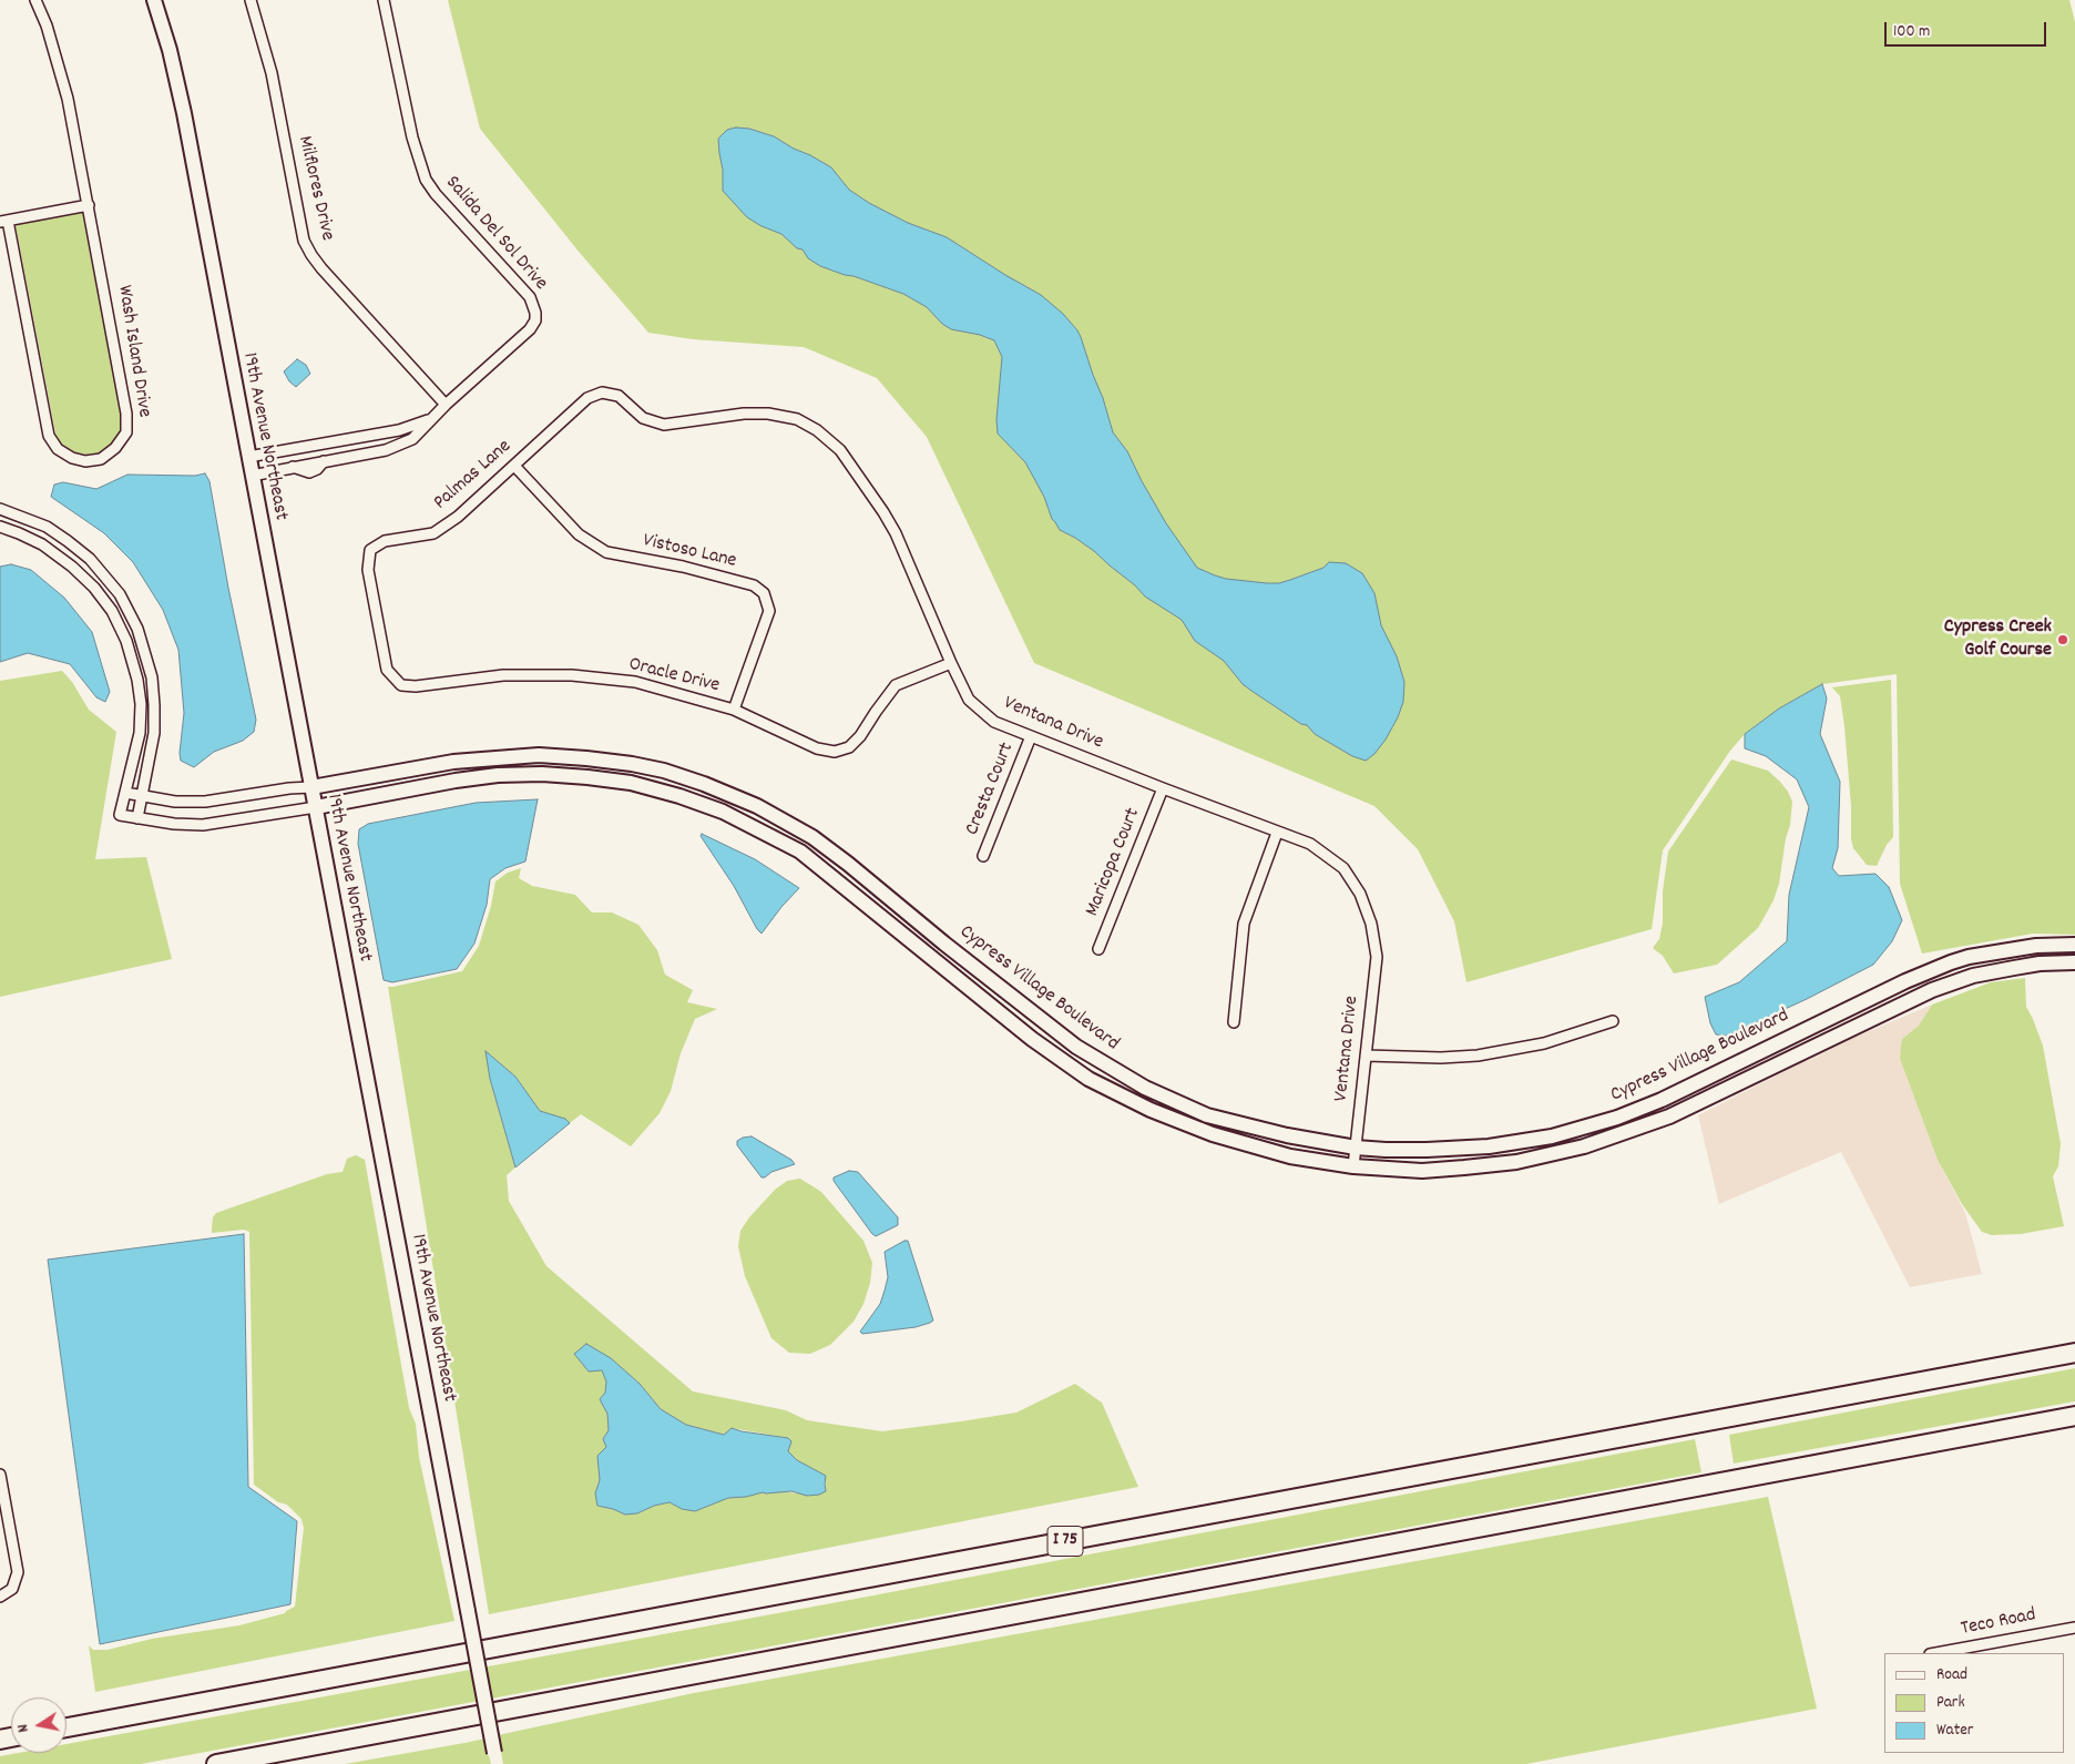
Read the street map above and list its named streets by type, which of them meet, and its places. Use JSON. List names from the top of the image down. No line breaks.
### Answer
{"streets":{"highway":["I 75"],"street":["Milflores Drive","Salida Del Sol Drive","Wash Island Drive","19th Avenue Northeast","Palmas Lane","Vistoso Lane","Oracle Drive","Ventana Drive","Cresta Court","Maricopa Court","Cypress Village Boulevard","Teco Road"]},"crossings":[["Milflores Drive","Salida Del Sol Drive"],["Salida Del Sol Drive","19th Avenue Northeast"],["19th Avenue Northeast","Cypress Village Boulevard"],["Palmas Lane","Vistoso Lane"],["Palmas Lane","Oracle Drive"],["Palmas Lane","Ventana Drive"],["Vistoso Lane","Oracle Drive"],["Oracle Drive","Ventana Drive"],["Ventana Drive","Cresta Court"],["Ventana Drive","Maricopa Court"],["Ventana Drive","Cypress Village Boulevard"]],"places":["Cypress Creek Golf Course"],"legend":["Road","Park","Water"],"scale_bar":"100 m","north":"left"}
